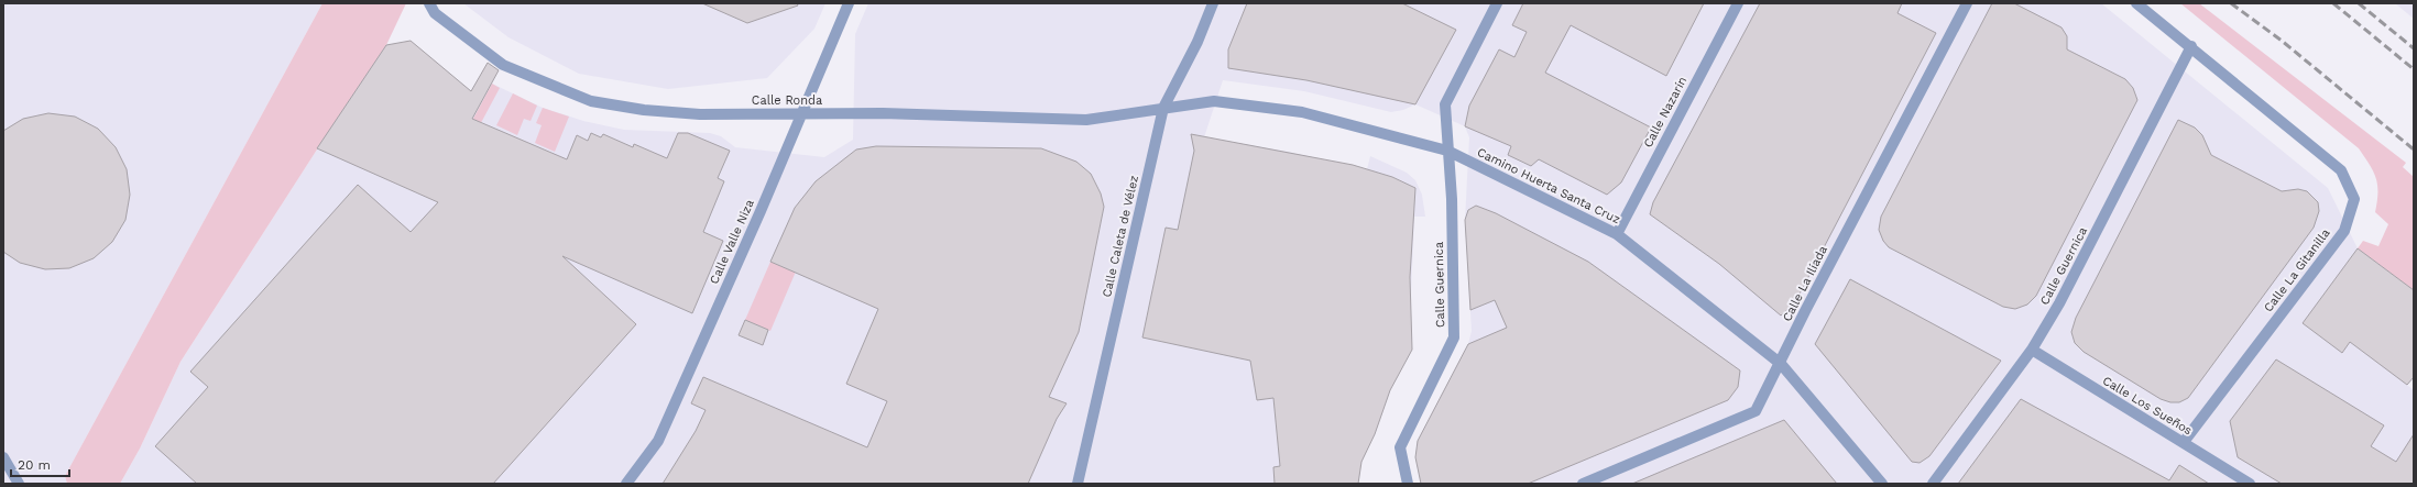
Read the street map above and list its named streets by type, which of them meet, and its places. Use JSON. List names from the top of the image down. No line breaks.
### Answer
{"streets":{"street":["Calle Ronda","Calle Nazarín","Camino Huerta Santa Cruz","Calle Caleta de Vélez","Calle Valle Niza","Calle Guernica","Calle La Gitanilla","Calle La Ilíada","Calle Los Sueños"]},"crossings":[["Calle Ronda","Camino Huerta Santa Cruz"],["Calle Ronda","Calle Caleta de Vélez"],["Calle Ronda","Calle Valle Niza"],["Calle Nazarín","Camino Huerta Santa Cruz"],["Camino Huerta Santa Cruz","Calle Caleta de Vélez"],["Camino Huerta Santa Cruz","Calle Guernica"],["Camino Huerta Santa Cruz","Calle La Ilíada"],["Calle Guernica","Calle La Gitanilla"],["Calle Guernica","Calle Los Sueños"],["Calle La Gitanilla","Calle Los Sueños"]],"scale_bar":"20 m"}
